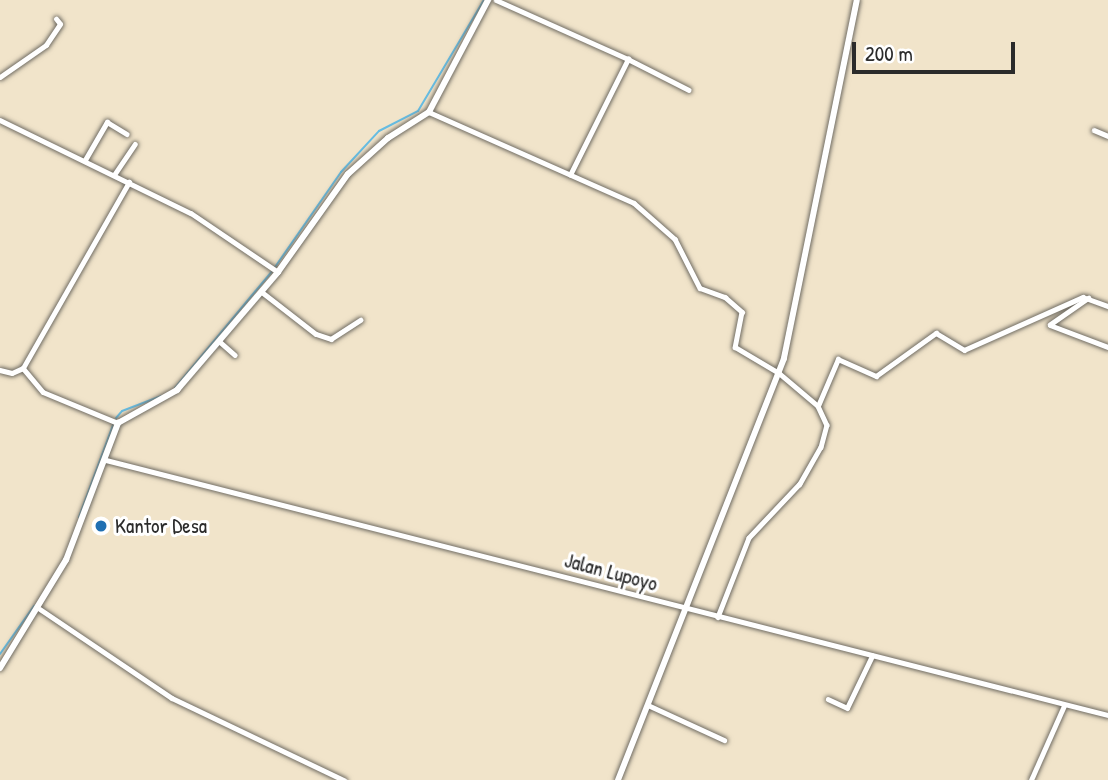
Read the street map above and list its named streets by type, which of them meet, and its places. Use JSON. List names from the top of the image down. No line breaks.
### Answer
{"streets":{"street":["Jalan Lupoyo"]},"places":["Kantor Desa"],"scale_bar":"200 m"}
